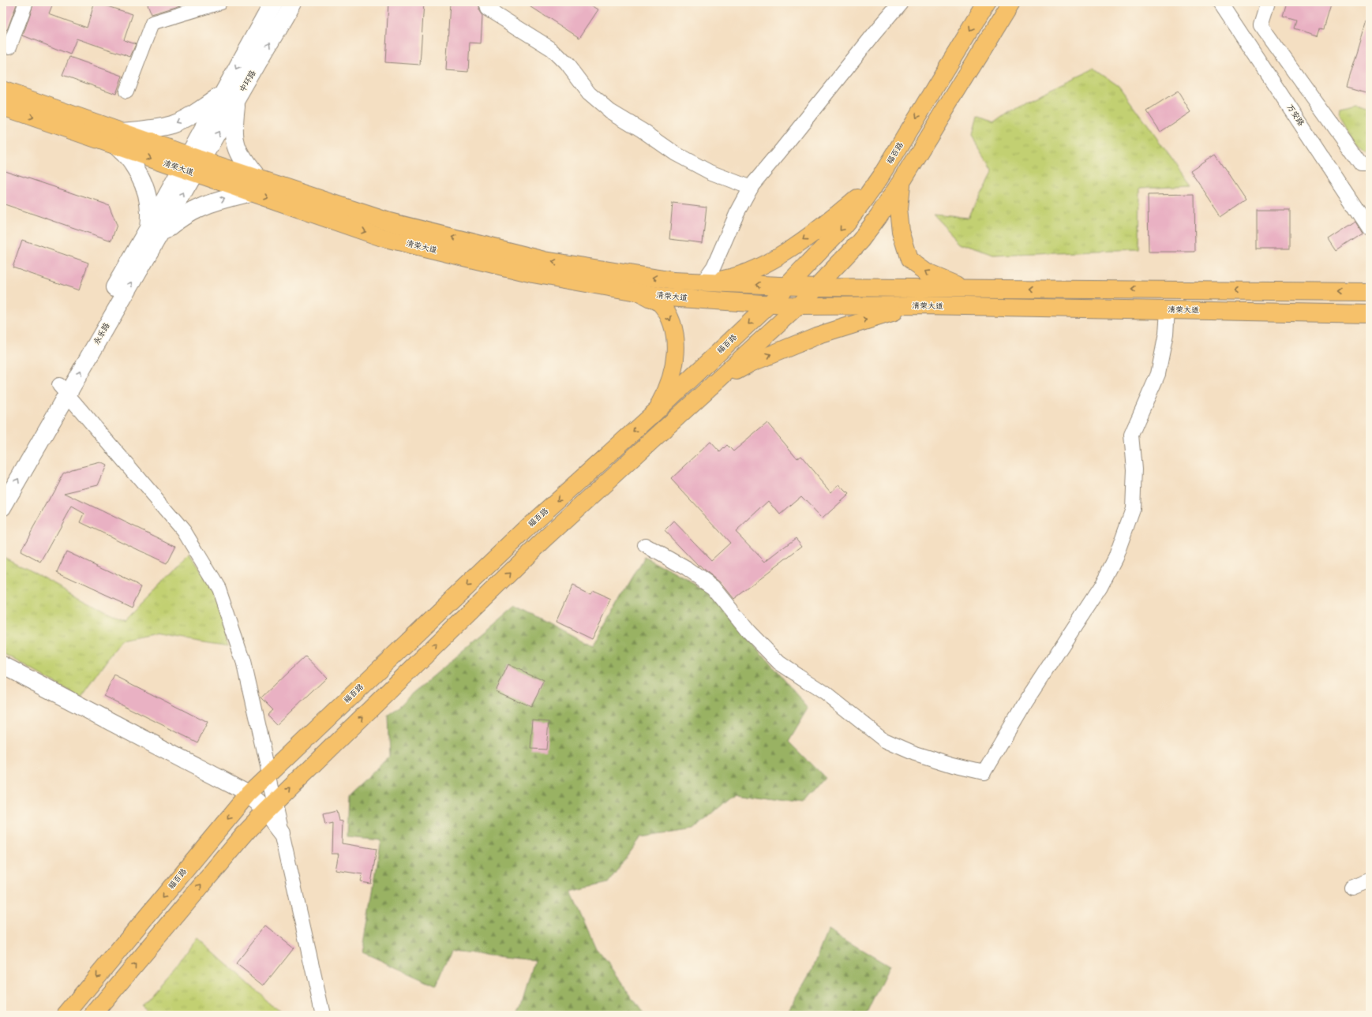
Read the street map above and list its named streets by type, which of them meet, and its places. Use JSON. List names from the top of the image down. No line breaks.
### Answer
{"streets":{"main road":["福百路","清荣大道"],"street":["中环路","万安路","永乐路"]},"crossings":[["中环路","清荣大道"],["中环路","永乐路"],["福百路","清荣大道"],["清荣大道","永乐路"]]}
